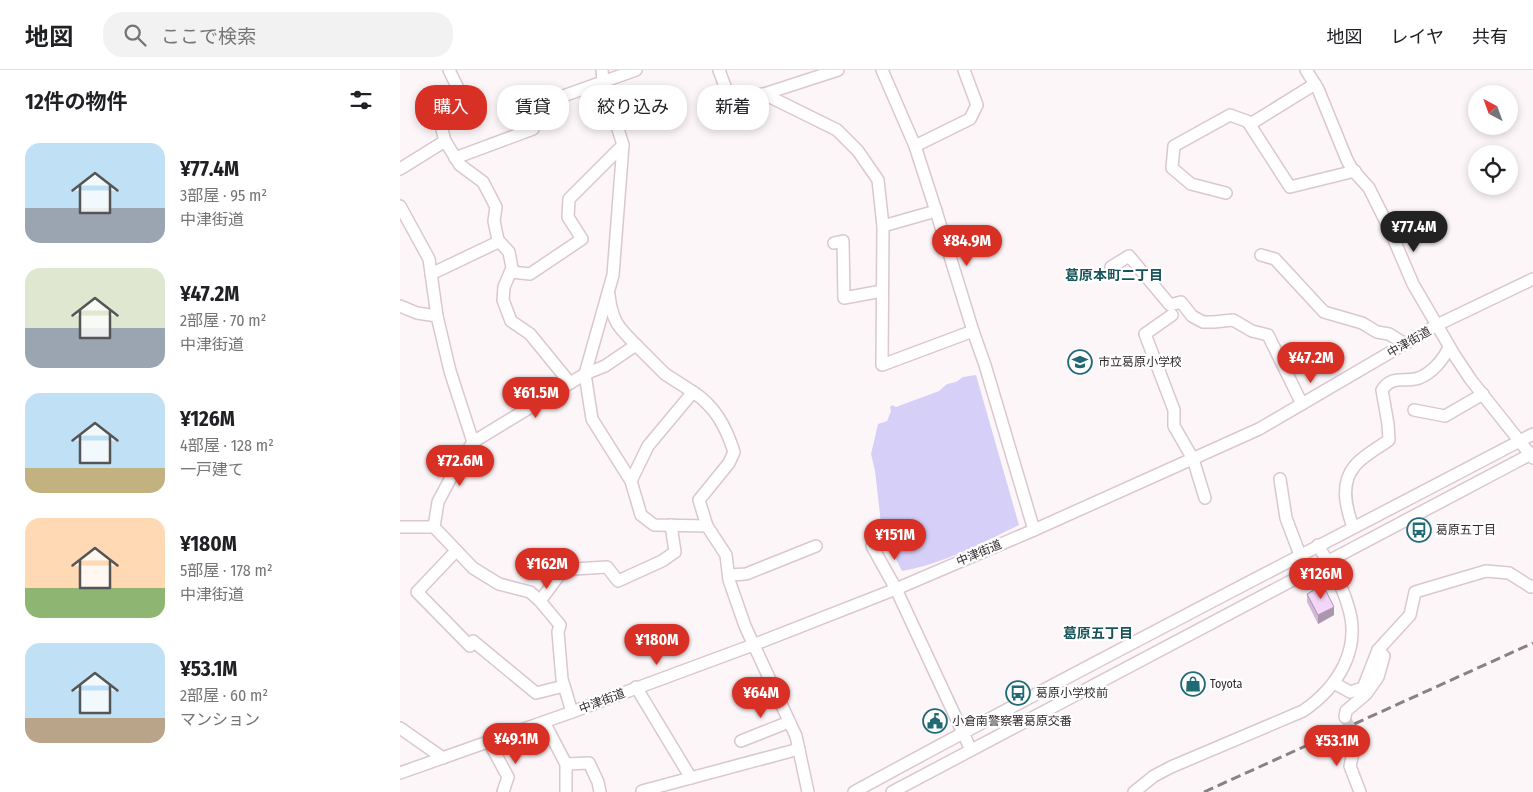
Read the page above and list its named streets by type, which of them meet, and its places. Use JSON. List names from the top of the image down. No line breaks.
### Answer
{"streets":{"street":["中津街道"]},"districts":["葛原本町二丁目","葛原五丁目"],"places":{"school or university":["市立葛原小学校"],"bus stop":["葛原五丁目","葛原小学校前"],"shop":["Toyota"],"public building":["小倉南警察署葛原交番"]},"north":"top left","page":{"header":"地図","search":"ここで検索","nav":["地図","レイヤ","共有"],"heading":"12件の物件","chip":["購入","賃貸","絞り込み","新着"],"list":[{"name":"¥77.4M","note":"3部屋 · 95 m² · 中津街道"},{"name":"¥47.2M","note":"2部屋 · 70 m² · 中津街道"},{"name":"¥126M","note":"4部屋 · 128 m² · 一戸建て"},{"name":"¥180M","note":"5部屋 · 178 m² · 中津街道"},{"name":"¥53.1M","note":"2部屋 · 60 m² · マンション"}],"price":["¥77.4M","¥84.9M","¥47.2M","¥61.5M","¥72.6M","¥151M","¥162M","¥126M","¥180M","¥64M","¥49.1M","¥53.1M"]}}
